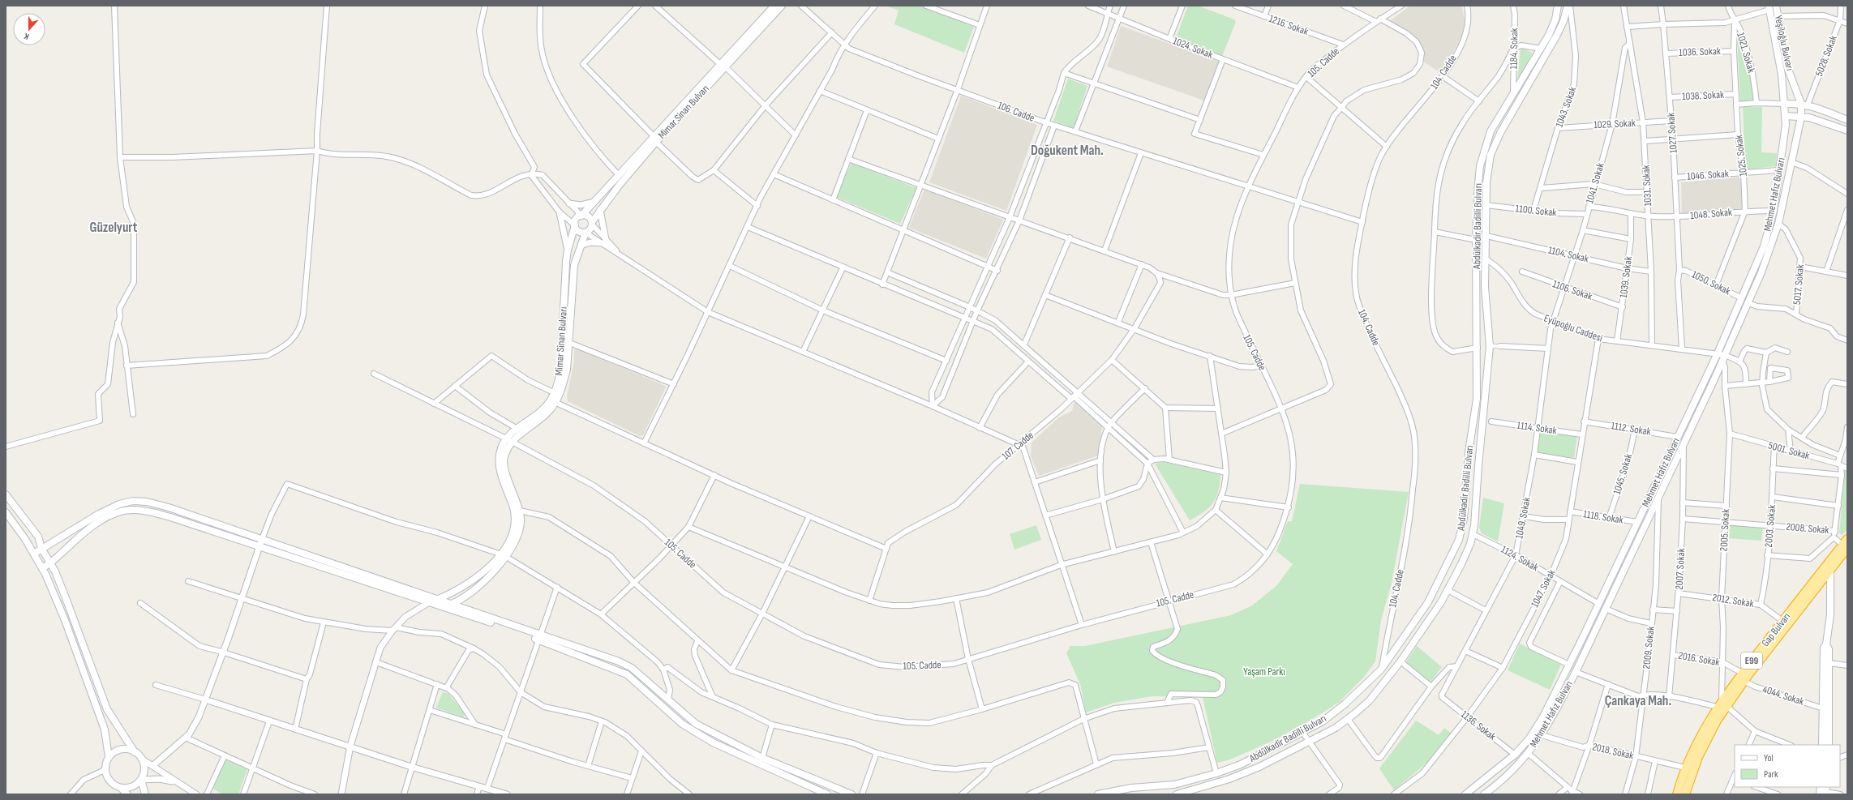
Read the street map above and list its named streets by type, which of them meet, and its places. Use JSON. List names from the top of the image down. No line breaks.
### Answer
{"streets":{"highway":["Gap Bulvarı","E99"],"main road":["Yeşiloğlu Bulvarı","Mimar Sinan Bulvarı","Mehmet Hafız Bulvarı","Abdülkadir Badilli Bulvarı"],"street":["1216. Sokak","1024. Sokak","1184. Sokak","1036. Sokak","1021. Sokak","5028. Sokak","105. Cadde","104. Cadde","1038. Sokak","1043. Sokak","106. Cadde","1029. Sokak","1027. Sokak","1025. Sokak","1046. Sokak","1041. Sokak","1031. Sokak","1100. Sokak","1048. Sokak","1104. Sokak","1039. Sokak","1050. Sokak","5017. Sokak","1106. Sokak","Eyüpoğlu Caddesi","1114. Sokak","1112. Sokak","107. Cadde","5001. Sokak","1045. Sokak","1118. Sokak","1049. Sokak","2003. Sokak","2008. Sokak","2005. Sokak","1124. Sokak","2007. Sokak","1047. Sokak","2012. Sokak","2009. Sokak","2016. Sokak","4044. Sokak","1136. Sokak","2018. Sokak"]},"crossings":[["1216. Sokak","105. Cadde"],["Yeşiloğlu Bulvarı","5028. Sokak"],["Yeşiloğlu Bulvarı","Mehmet Hafız Bulvarı"],["1024. Sokak","105. Cadde"],["1184. Sokak","Abdülkadir Badilli Bulvarı"],["1036. Sokak","1027. Sokak"],["1036. Sokak","1025. Sokak"],["1021. Sokak","1025. Sokak"],["105. Cadde","Mimar Sinan Bulvarı"],["105. Cadde","106. Cadde"],["104. Cadde","106. Cadde"],["104. Cadde","Abdülkadir Badilli Bulvarı"],["1038. Sokak","1027. Sokak"],["1038. Sokak","1025. Sokak"],["1043. Sokak","1029. Sokak"],["1043. Sokak","1100. Sokak"],["1029. Sokak","1027. Sokak"],["1029. Sokak","1041. Sokak"],["1029. Sokak","1031. Sokak"],["1027. Sokak","1046. Sokak"],["1027. Sokak","1048. Sokak"],["1027. Sokak","1050. Sokak"],["1027. Sokak","Eyüpoğlu Caddesi"],["1025. Sokak","1046. Sokak"],["1025. Sokak","1048. Sokak"],["1025. Sokak","1050. Sokak"],["1046. Sokak","Mehmet Hafız Bulvarı"],["1041. Sokak","1031. Sokak"],["1041. Sokak","1100. Sokak"],["1041. Sokak","1048. Sokak"],["1041. Sokak","1104. Sokak"],["1041. Sokak","1106. Sokak"],["1041. Sokak","Eyüpoğlu Caddesi"],["1041. Sokak","1049. Sokak"],["1031. Sokak","1048. Sokak"],["1031. Sokak","1104. Sokak"],["1031. Sokak","Eyüpoğlu Caddesi"],["Mehmet Hafız Bulvarı","1048. Sokak"],["Mehmet Hafız Bulvarı","1050. Sokak"],["Mehmet Hafız Bulvarı","5017. Sokak"],["Mehmet Hafız Bulvarı","Eyüpoğlu Caddesi"],["Mehmet Hafız Bulvarı","1112. Sokak"],["Mehmet Hafız Bulvarı","1118. Sokak"],["Mehmet Hafız Bulvarı","2005. Sokak"],["Mehmet Hafız Bulvarı","1124. Sokak"],["Mehmet Hafız Bulvarı","2007. Sokak"],["Mehmet Hafız Bulvarı","2009. Sokak"],["Mehmet Hafız Bulvarı","1136. Sokak"],["Mehmet Hafız Bulvarı","2018. Sokak"],["1100. Sokak","Abdülkadir Badilli Bulvarı"],["1048. Sokak","1039. Sokak"],["Abdülkadir Badilli Bulvarı","1104. Sokak"],["Abdülkadir Badilli Bulvarı","Eyüpoğlu Caddesi"],["Abdülkadir Badilli Bulvarı","1124. Sokak"],["1104. Sokak","1039. Sokak"],["1039. Sokak","1106. Sokak"],["1039. Sokak","Eyüpoğlu Caddesi"],["Eyüpoğlu Caddesi","1049. Sokak"],["Eyüpoğlu Caddesi","2005. Sokak"],["Eyüpoğlu Caddesi","1047. Sokak"],["1114. Sokak","1049. Sokak"],["1114. Sokak","1047. Sokak"],["1112. Sokak","1045. Sokak"],["1112. Sokak","1047. Sokak"],["5001. Sokak","2003. Sokak"],["5001. Sokak","2005. Sokak"],["1045. Sokak","1118. Sokak"],["1118. Sokak","1047. Sokak"],["1049. Sokak","1124. Sokak"],["1049. Sokak","1136. Sokak"],["2003. Sokak","2008. Sokak"],["2003. Sokak","2012. Sokak"],["2008. Sokak","2005. Sokak"],["2008. Sokak","2007. Sokak"],["2005. Sokak","2012. Sokak"],["2005. Sokak","Gap Bulvarı"],["2005. Sokak","2016. Sokak"],["1124. Sokak","1047. Sokak"],["2007. Sokak","2012. Sokak"],["2007. Sokak","2016. Sokak"],["1047. Sokak","1136. Sokak"],["2012. Sokak","Gap Bulvarı"],["Gap Bulvarı","2016. Sokak"],["Gap Bulvarı","4044. Sokak"],["Gap Bulvarı","2018. Sokak"],["2009. Sokak","2018. Sokak"],["2016. Sokak","4044. Sokak"]],"districts":["Doğukent Mah.","Güzelyurt","Çankaya Mah."],"parks":["Yaşam Parkı"],"legend":["Yol","Park"],"north":"bottom"}
